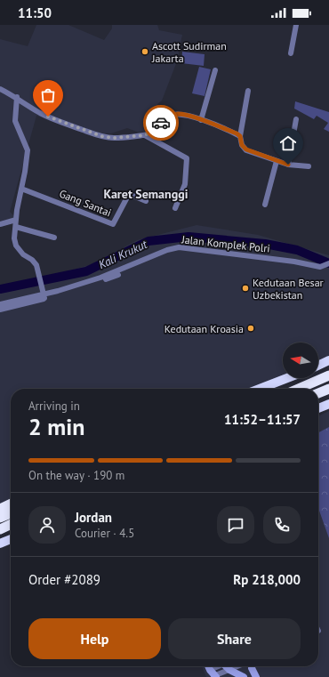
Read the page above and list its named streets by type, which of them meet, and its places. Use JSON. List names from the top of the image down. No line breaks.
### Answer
{"streets":{"street":["Gang Santai","Jalan Komplek Polri"]},"districts":["Karet Semanggi"],"water":["Kali Krukut"],"places":["Ascott Sudirman Jakarta","Kedutaan Besar Uzbekistan","Kedutaan Kroasia"],"north":"left","page":{"status":"11:50","heading":["2 min","Arriving in","11:52–11:57"],"panel":["Jordan","Courier · 4.5","Order #2089","Rp 218,000"],"bar":"On the way · 190 m","buttons":["Help","Share"]}}
